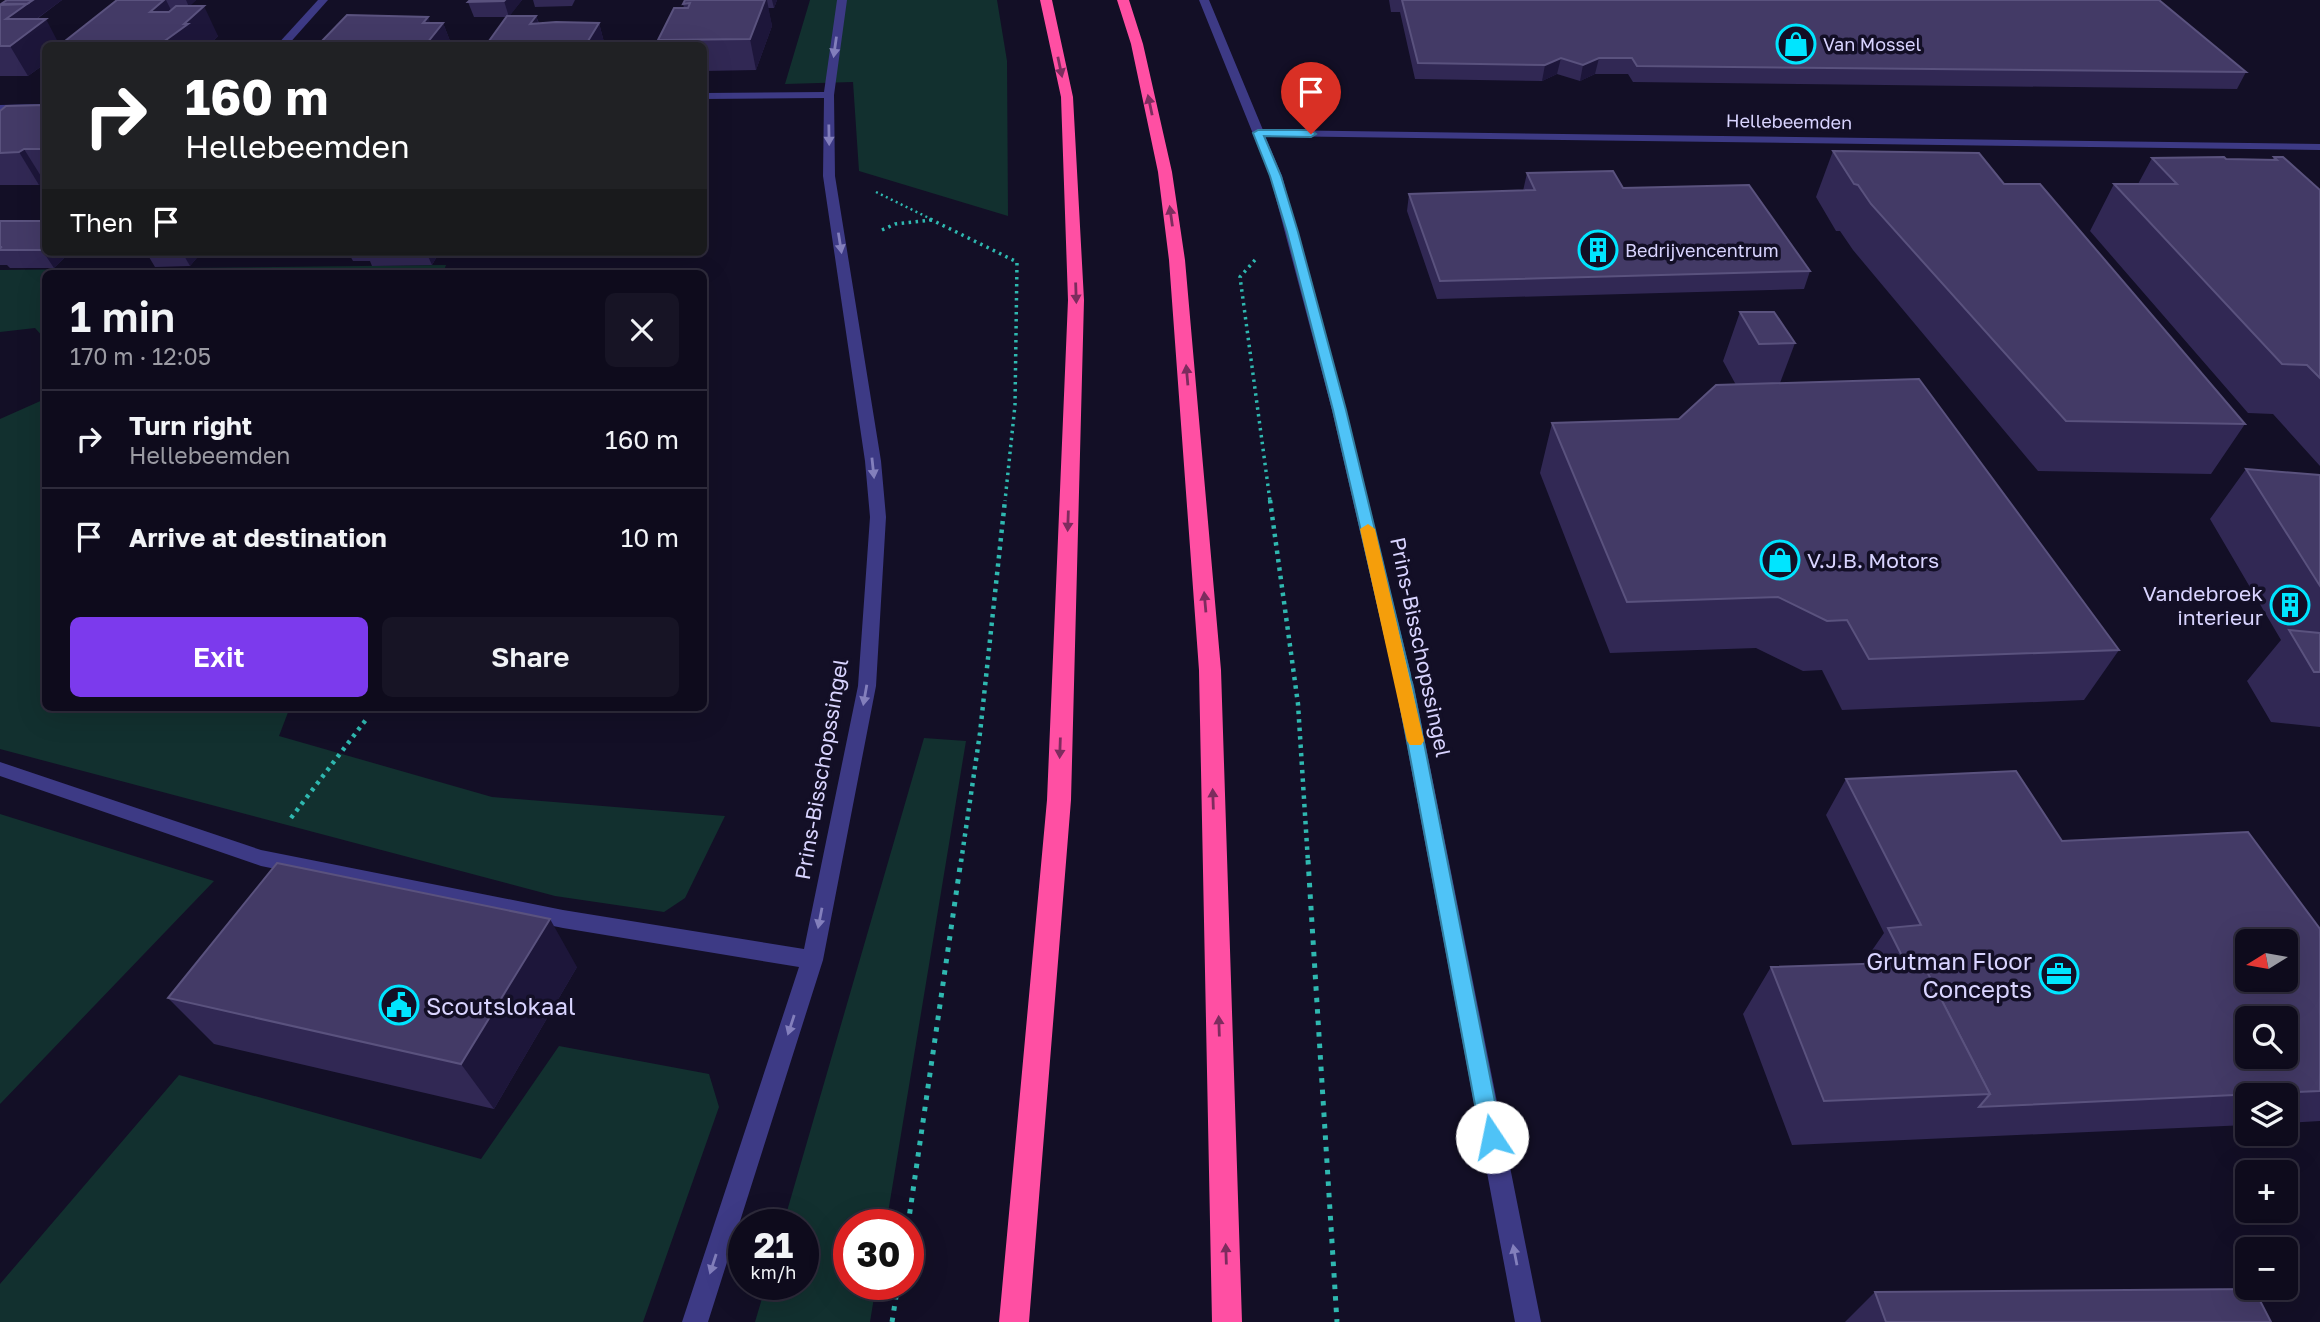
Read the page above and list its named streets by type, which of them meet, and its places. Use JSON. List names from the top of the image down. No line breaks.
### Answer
{"streets":{"street":["Hellebeemden","Prins-Bisschopssingel"]},"crossings":[["Hellebeemden","Prins-Bisschopssingel"]],"places":{"shop":["Van Mossel","V.J.B. Motors"],"building":["Bedrijvencentrum","Vandebroek interieur"],"office":["Grutman Floor Concepts"],"public building":["Scoutslokaal"]},"north":"left","page":{"turn":["160 m","Hellebeemden"],"then":"Then","heading":["1 min","170 m · 12:05"],"list":[{"name":"Turn right","note":"Hellebeemden","value":"160 m"},{"name":"Arrive at destination","value":"10 m"}],"buttons":["Exit","Share"],"map_buttons":["+","−"],"speed":"21 km/h","limit":"30"}}
